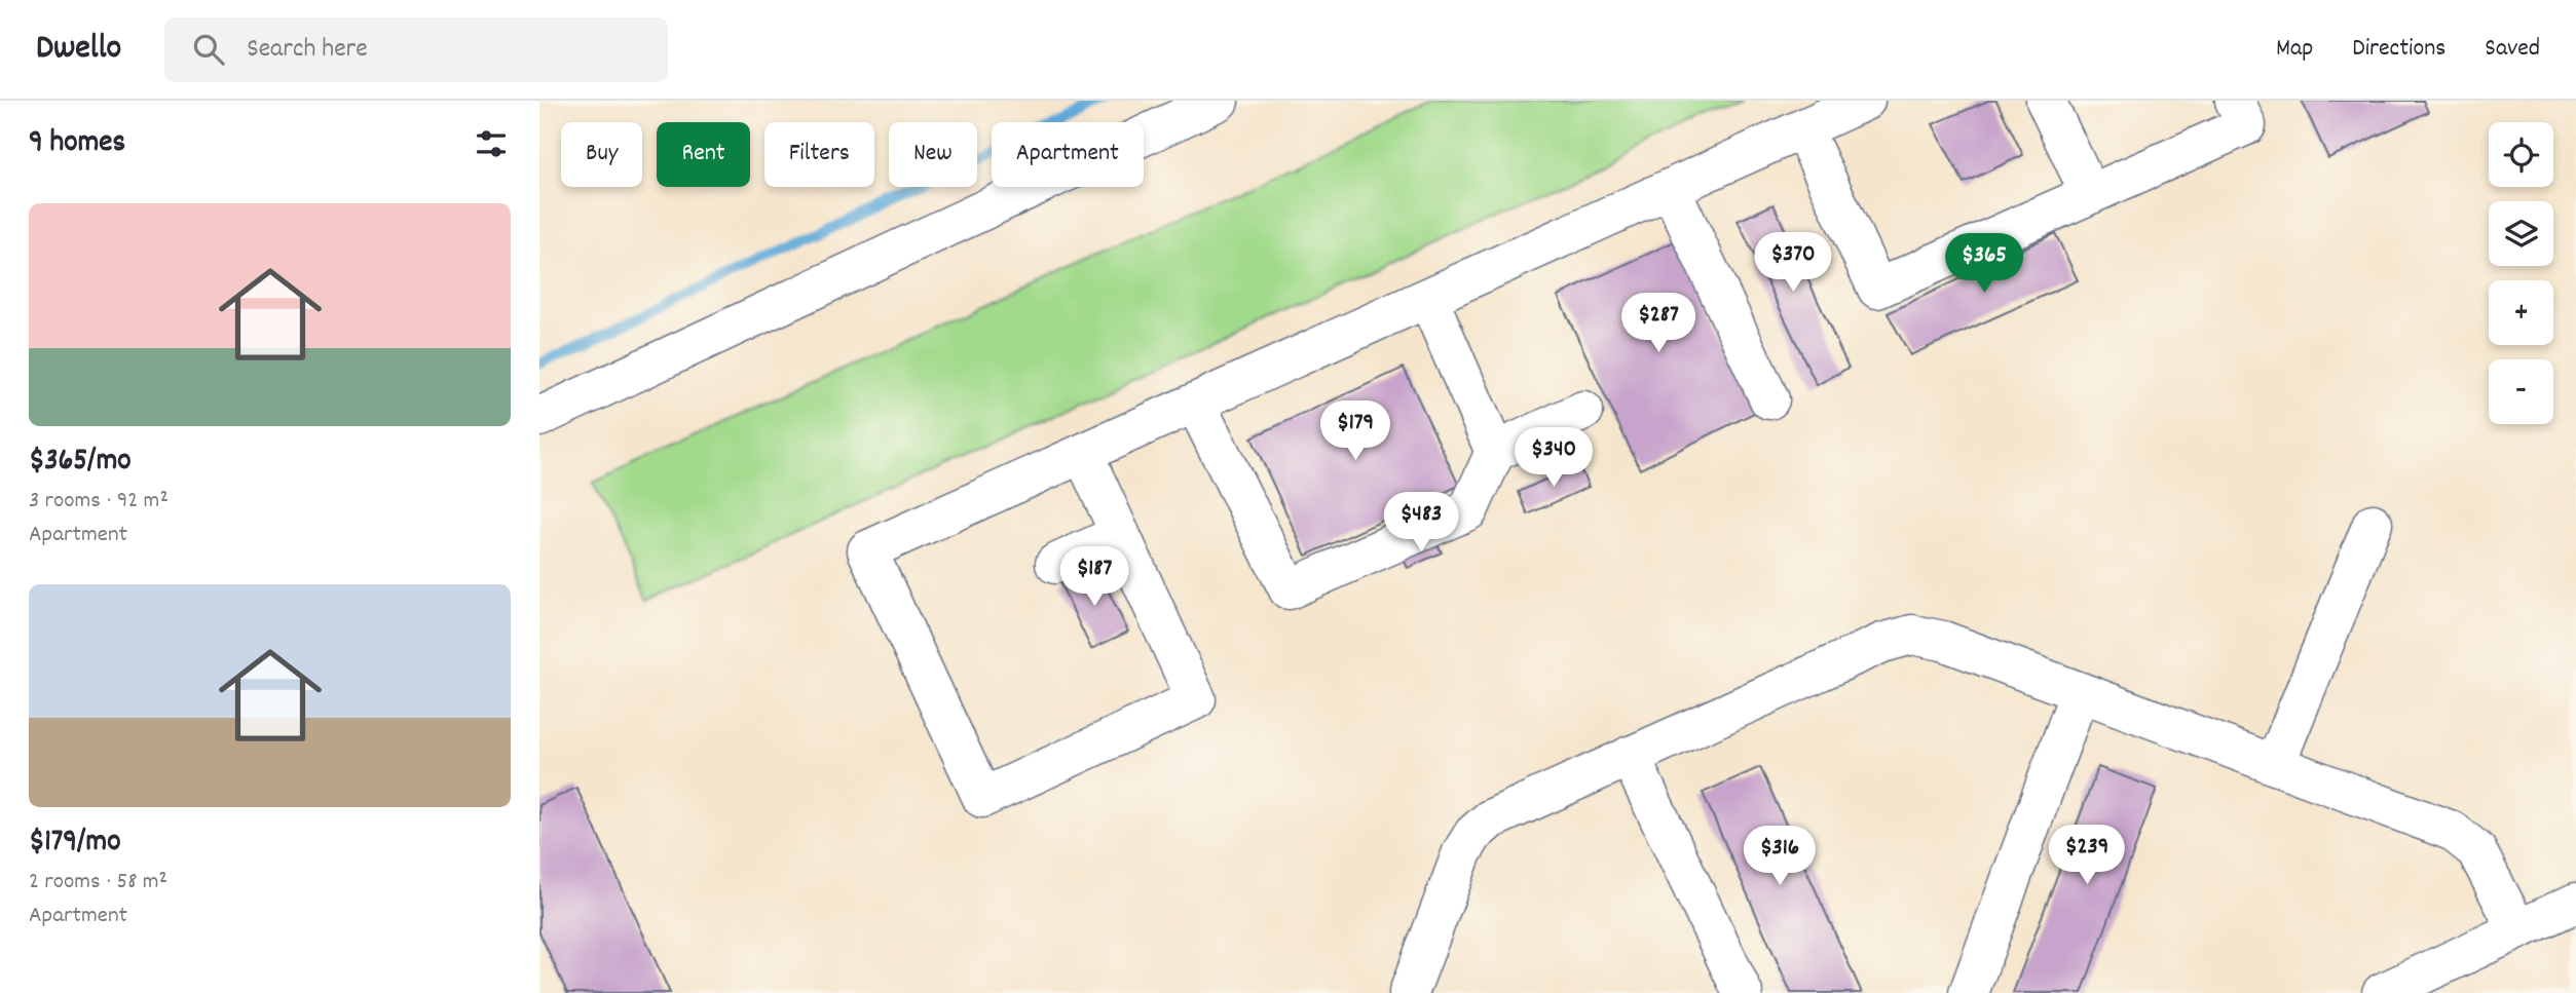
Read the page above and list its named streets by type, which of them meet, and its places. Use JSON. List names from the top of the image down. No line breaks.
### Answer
{"page":{"header":"Dwello","search":"Search here","nav":["Map","Directions","Saved"],"heading":"9 homes","map_buttons":["+","−"],"chip":["Buy","Rent","Filters","New","Apartment"],"list":[{"name":"$365/mo","note":"3 rooms · 92 m² · Apartment"},{"name":"$179/mo","note":"2 rooms · 58 m² · Apartment"}],"price":["$370","$365","$287","$179","$340","$483","$187","$239","$316"]}}
